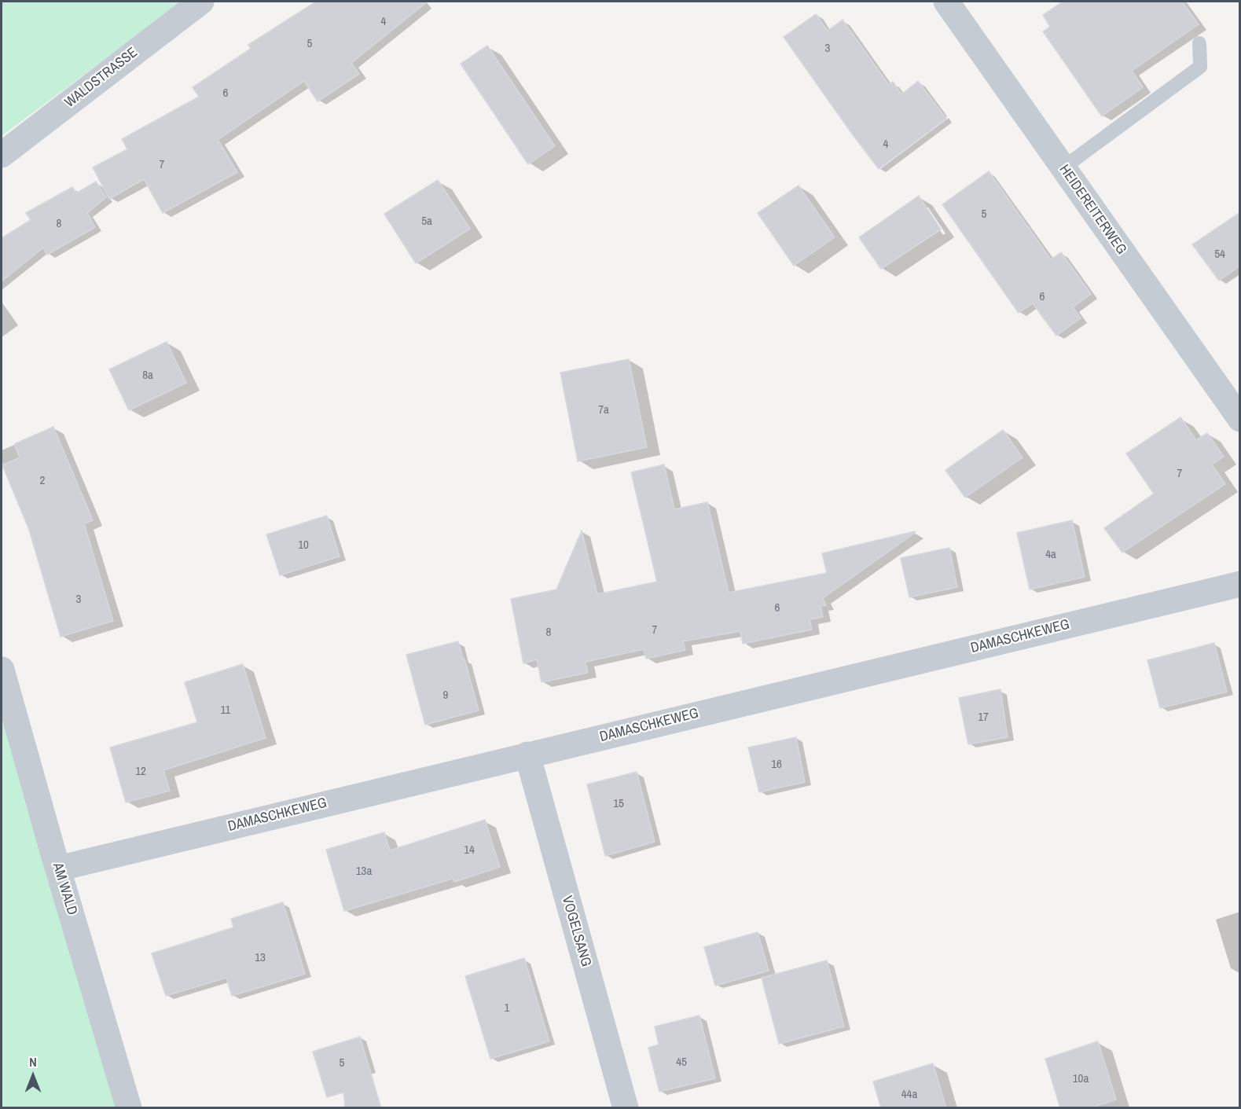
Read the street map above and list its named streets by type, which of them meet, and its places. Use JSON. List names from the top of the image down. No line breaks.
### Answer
{"streets":{"street":["WALDSTRASSE","HEIDEREITERWEG","DAMASCHKEWEG","AM WALD","VOGELSANG"]},"crossings":[["DAMASCHKEWEG","AM WALD"],["DAMASCHKEWEG","VOGELSANG"]],"house_numbers":["4","5","3","6","4","7","5","5a","8","54","6","8a","7a","7","2","10","4a","3","6","7","8","9","11","17","16","12","15","14","13a","13","1","45","5","10a","44a"],"north":"top"}
